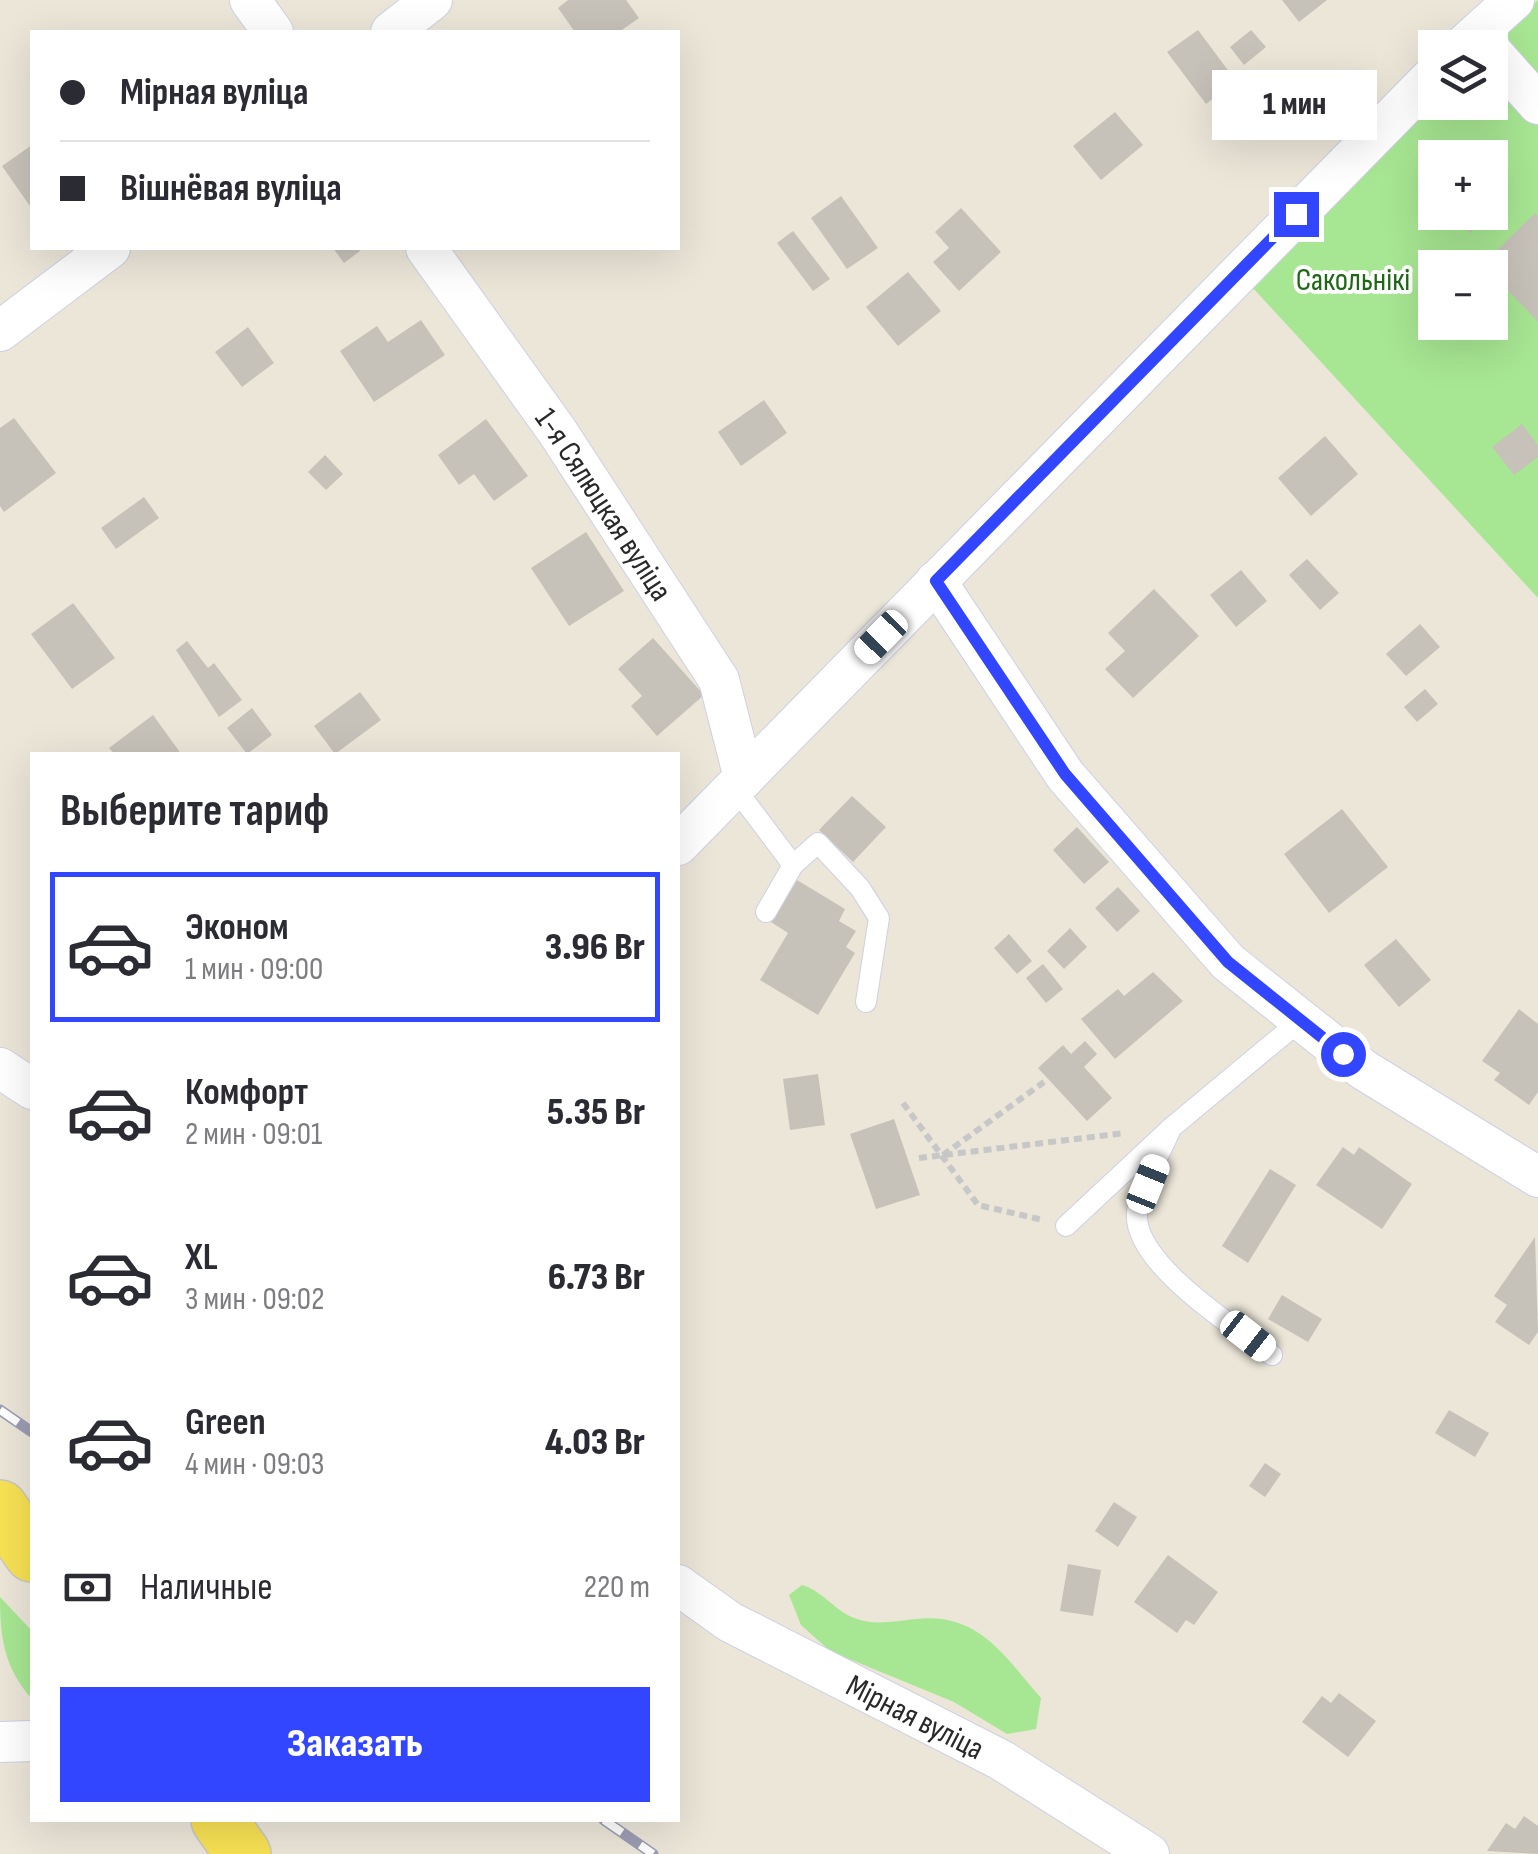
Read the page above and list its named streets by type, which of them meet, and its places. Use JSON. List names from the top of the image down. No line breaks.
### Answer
{"streets":{"street":["1-я Сялюцкая вуліца","Мірная вуліца"]},"parks":["Сакольнікі"],"page":{"map_buttons":["+","−"],"banner":["Мірная вуліца","Вішнёвая вуліца"],"bubble":"1 мин","heading":"Выберите тариф","list":[{"name":"Эконом","note":"1 мин · 09:00","value":"3.96 Br"},{"name":"Комфорт","note":"2 мин · 09:01","value":"5.35 Br"},{"name":"XL","note":"3 мин · 09:02","value":"6.73 Br"},{"name":"Green","note":"4 мин · 09:03","value":"4.03 Br"}],"pay":["Наличные","220 m"],"buttons":"Заказать"}}
